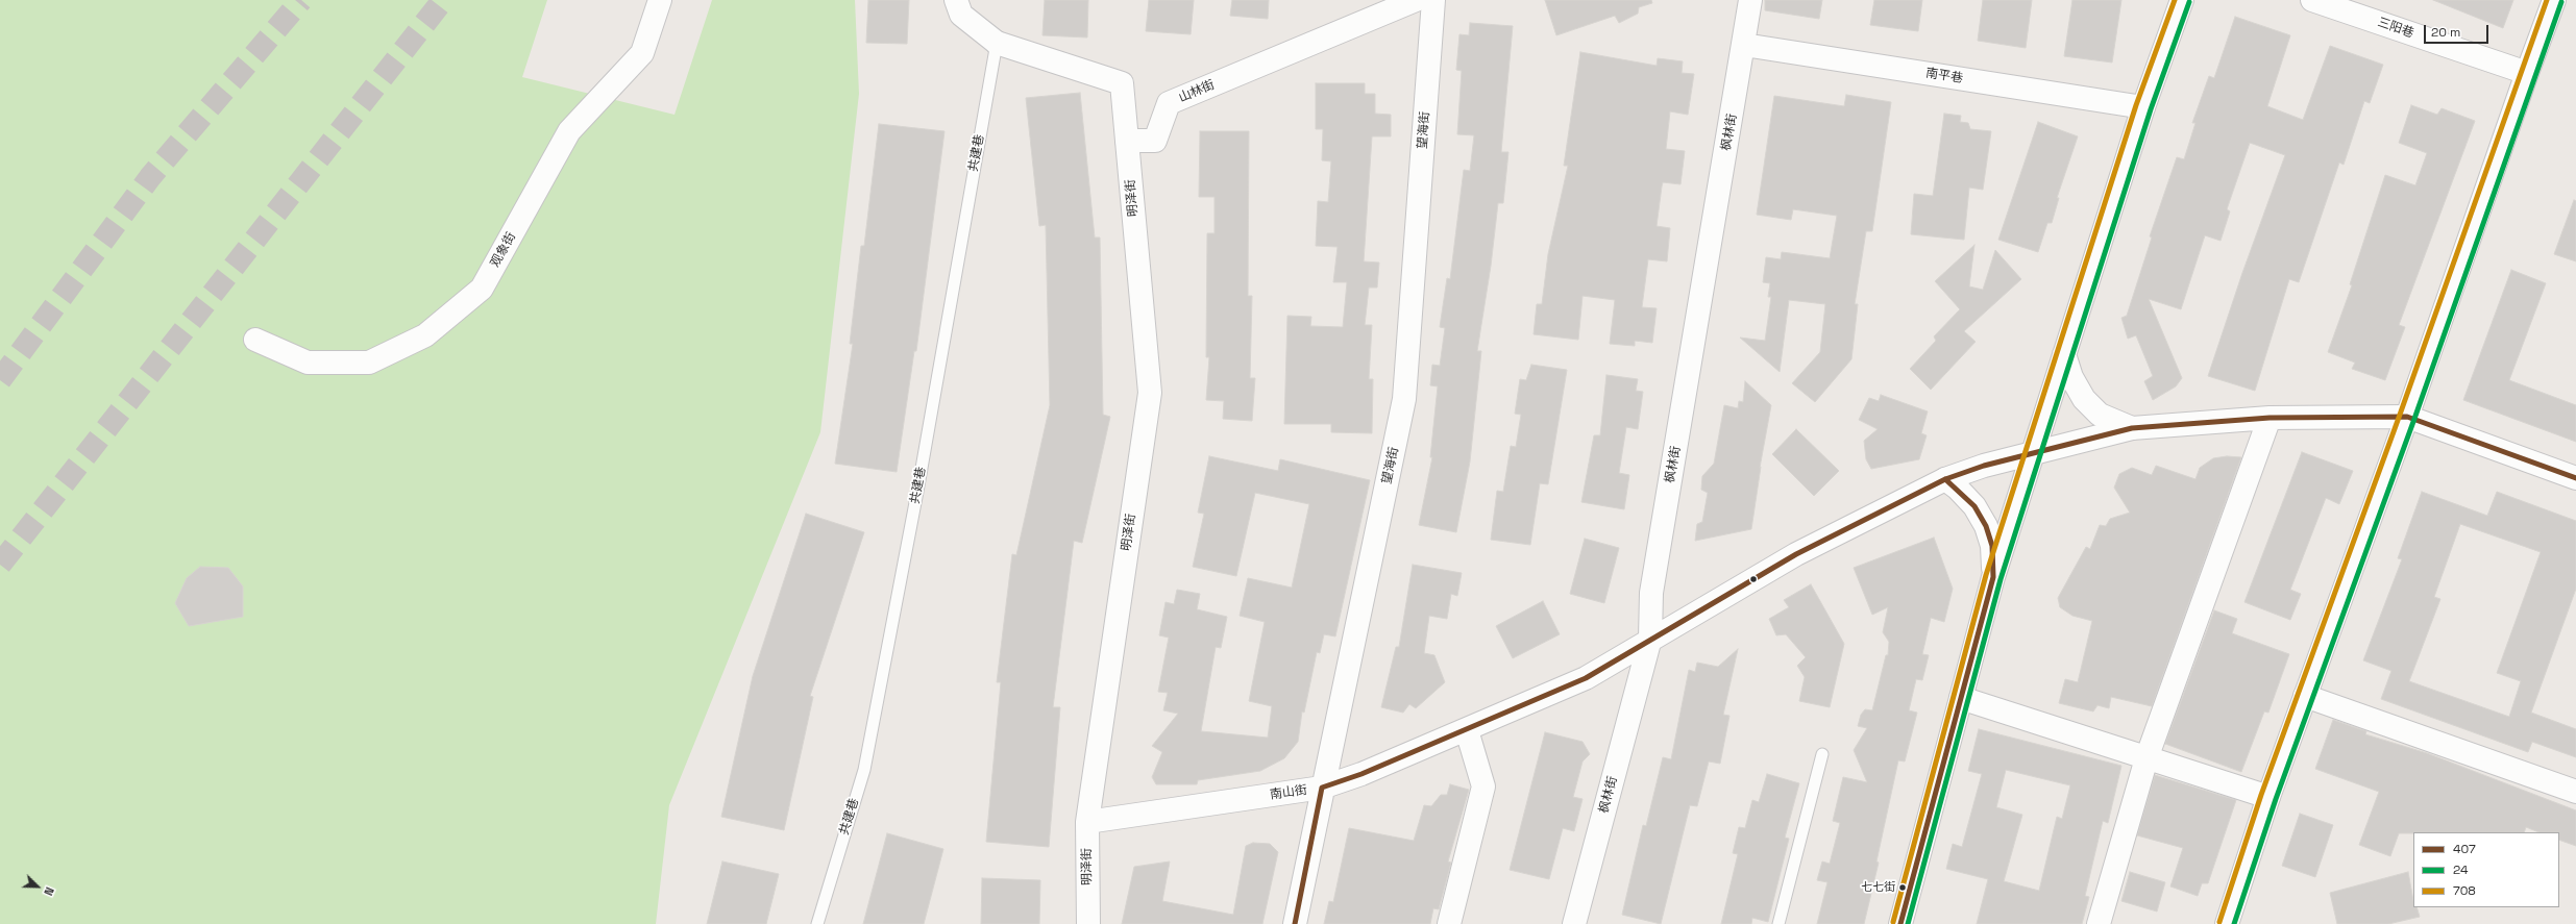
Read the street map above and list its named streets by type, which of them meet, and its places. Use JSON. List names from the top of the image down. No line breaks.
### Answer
{"streets":{"street":["三阳巷","南平巷","山林街","望海街","枫林街","明泽街","观象街","南山街"],"lane":["共建巷"]},"crossings":[["南平巷","枫林街"],["山林街","明泽街"],["望海街","南山街"],["枫林街","南山街"],["明泽街","南山街"]],"places":["七七街"],"lines":["transit line 708","transit line 24","transit line 407"],"legend":["407","24","708"],"scale_bar":"20 m","north":"bottom right"}
